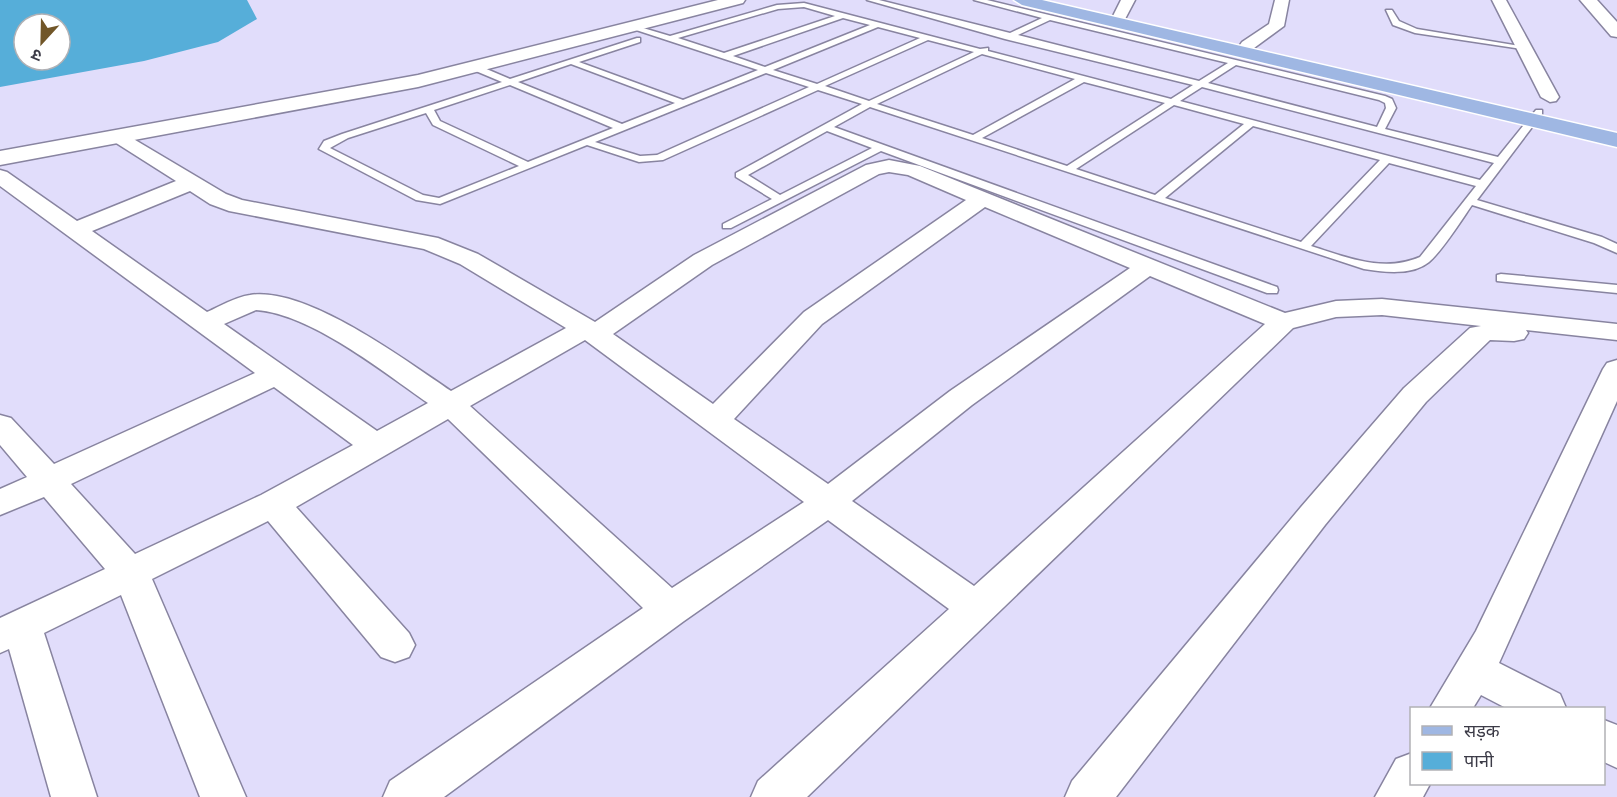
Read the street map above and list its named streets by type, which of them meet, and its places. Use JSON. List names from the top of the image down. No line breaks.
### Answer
{"legend":["सड़क","पानी"],"north":"bottom"}
